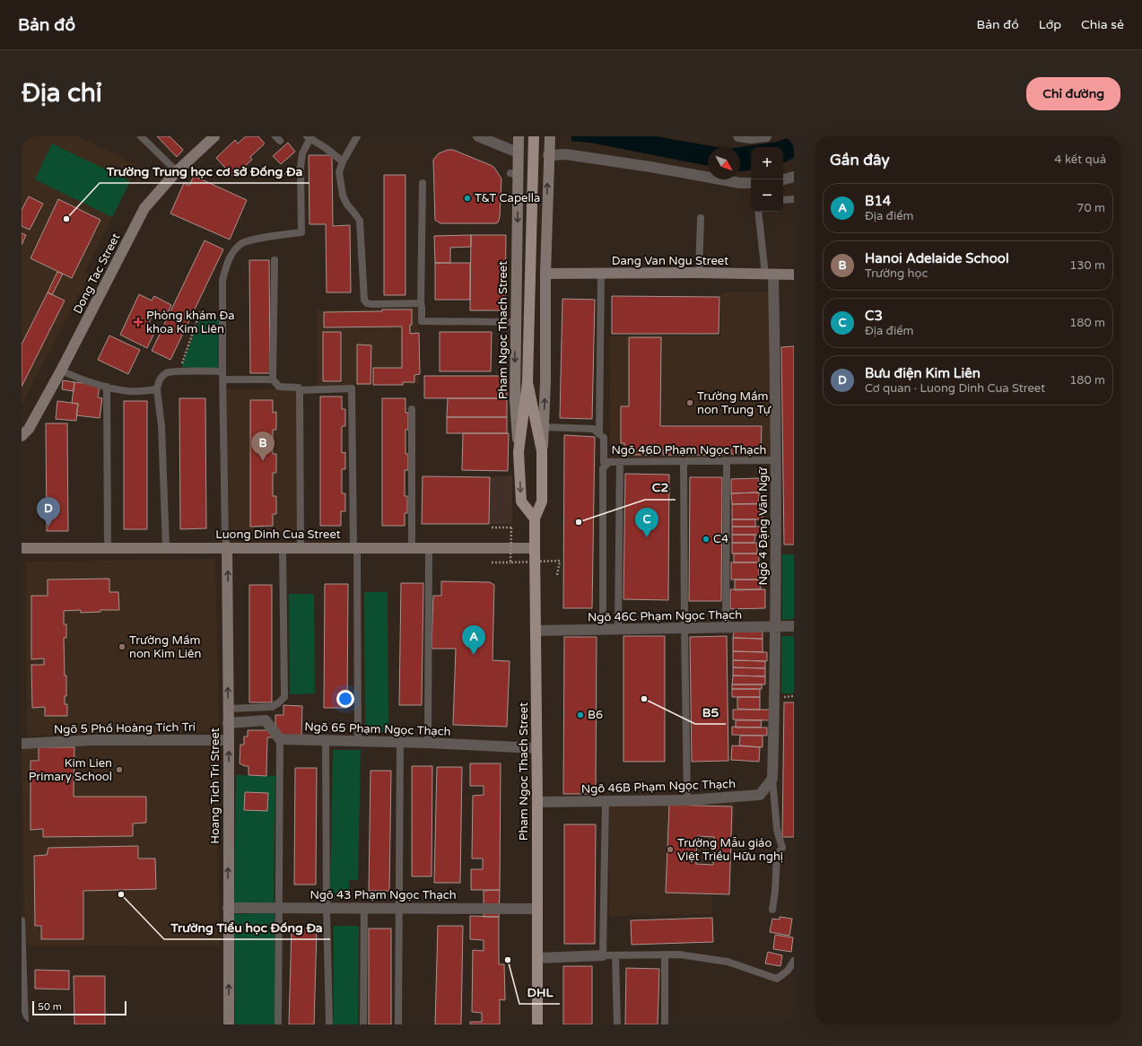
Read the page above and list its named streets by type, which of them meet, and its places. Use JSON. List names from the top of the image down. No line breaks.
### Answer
{"streets":{"main road":["Pham Ngoc Thach Street"],"street":["Dang Van Ngu Street","Dong Tac Street","Ngõ 4 Đặng Văn Ngữ","Luong Dinh Cua Street","Ngõ 46C Phạm Ngọc Thạch","Ngõ 5 Phố Hoàng Tích Trí","Ngõ 65 Phạm Ngọc Thạch","Hoang Tich Tri Street","Ngõ 46B Phạm Ngọc Thạch","Ngõ 43 Phạm Ngọc Thạch"],"lane":["Ngõ 46D Phạm Ngọc Thạch"]},"crossings":[["Dang Van Ngu Street","Pham Ngoc Thach Street"],["Dang Van Ngu Street","Ngõ 4 Đặng Văn Ngữ"],["Pham Ngoc Thach Street","Ngõ 46D Phạm Ngọc Thạch"],["Pham Ngoc Thach Street","Luong Dinh Cua Street"],["Pham Ngoc Thach Street","Ngõ 46C Phạm Ngọc Thạch"],["Pham Ngoc Thach Street","Ngõ 65 Phạm Ngọc Thạch"],["Pham Ngoc Thach Street","Ngõ 46B Phạm Ngọc Thạch"],["Pham Ngoc Thach Street","Ngõ 43 Phạm Ngọc Thạch"],["Ngõ 46D Phạm Ngọc Thạch","Ngõ 4 Đặng Văn Ngữ"],["Ngõ 4 Đặng Văn Ngữ","Ngõ 46C Phạm Ngọc Thạch"],["Ngõ 4 Đặng Văn Ngữ","Ngõ 46B Phạm Ngọc Thạch"],["Luong Dinh Cua Street","Hoang Tich Tri Street"],["Ngõ 5 Phố Hoàng Tích Trí","Hoang Tich Tri Street"],["Hoang Tich Tri Street","Ngõ 43 Phạm Ngọc Thạch"]],"one_way":["Hoang Tich Tri Street"],"places":{"other":["T&T Capella","Trường Trung học cơ sở Đống Đa","Trường Mầm non Trung Tự","C2","C4","Trường Mầm non Kim Liên","B5","B6","Kim Lien Primary School","Trường Mẫu giáo Việt Triều Hữu nghị","Trường Tiểu học Đống Đa","DHL"],"health":["Phòng khám Đa khoa Kim Liên"]},"scale_bar":"50 m","north":"bottom right","page":{"header":"Bản đồ","nav":["Bản đồ","Lớp","Chia sẻ"],"buttons":"Chỉ đường","title":"Địa chỉ","heading":["Gần đây","4 kết quả"],"map_buttons":["+","−"],"list":[{"mark":"A","name":"B14","note":"Địa điểm","value":"70 m"},{"mark":"B","name":"Hanoi Adelaide School","note":"Trường học","value":"130 m"},{"mark":"C","name":"C3","note":"Địa điểm","value":"180 m"},{"mark":"D","name":"Bưu điện Kim Liên","note":"Cơ quan · Luong Dinh Cua Street","value":"180 m"}],"pins":["B","D","C","A"],"scale":"50 m"}}
